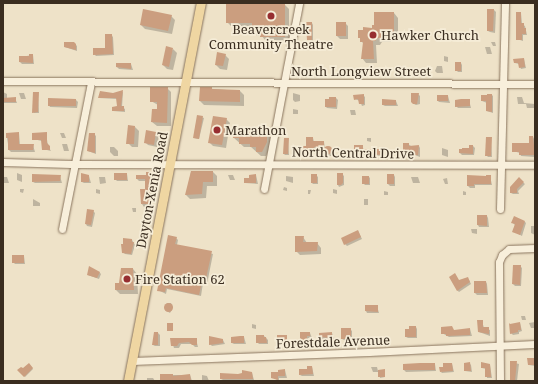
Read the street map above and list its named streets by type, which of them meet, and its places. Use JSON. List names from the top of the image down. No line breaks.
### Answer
{"streets":{"main road":["Dayton-Xenia Road"],"street":["North Longview Street","North Central Drive","Forestdale Avenue"]},"crossings":[["North Longview Street","Dayton-Xenia Road"],["North Central Drive","Dayton-Xenia Road"],["Dayton-Xenia Road","Forestdale Avenue"]],"places":["Beavercreek Community Theatre","Hawker Church","Marathon","Fire Station 62"]}
